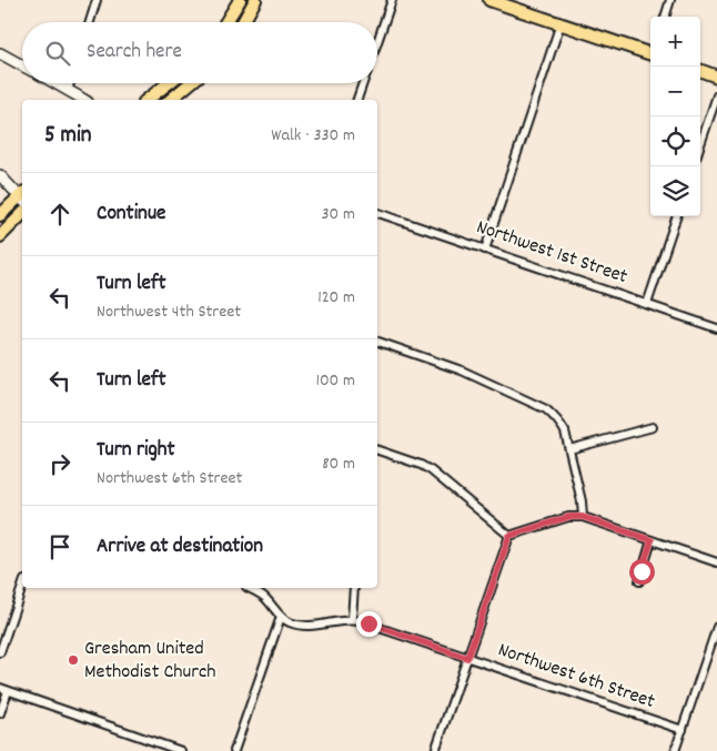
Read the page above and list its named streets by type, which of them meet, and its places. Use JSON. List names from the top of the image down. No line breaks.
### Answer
{"streets":{"street":["Northwest 1st Street","Northwest 6th Street"]},"places":["Gresham United Methodist Church"],"page":{"map_buttons":["+","−"],"search":"Search here","heading":["5 min","Walk · 330 m"],"list":[["Continue","30 m"],["Turn left","Northwest 4th Street","120 m"],["Turn left","100 m"],["Turn right","Northwest 6th Street","80 m"],"Arrive at destination"]}}
